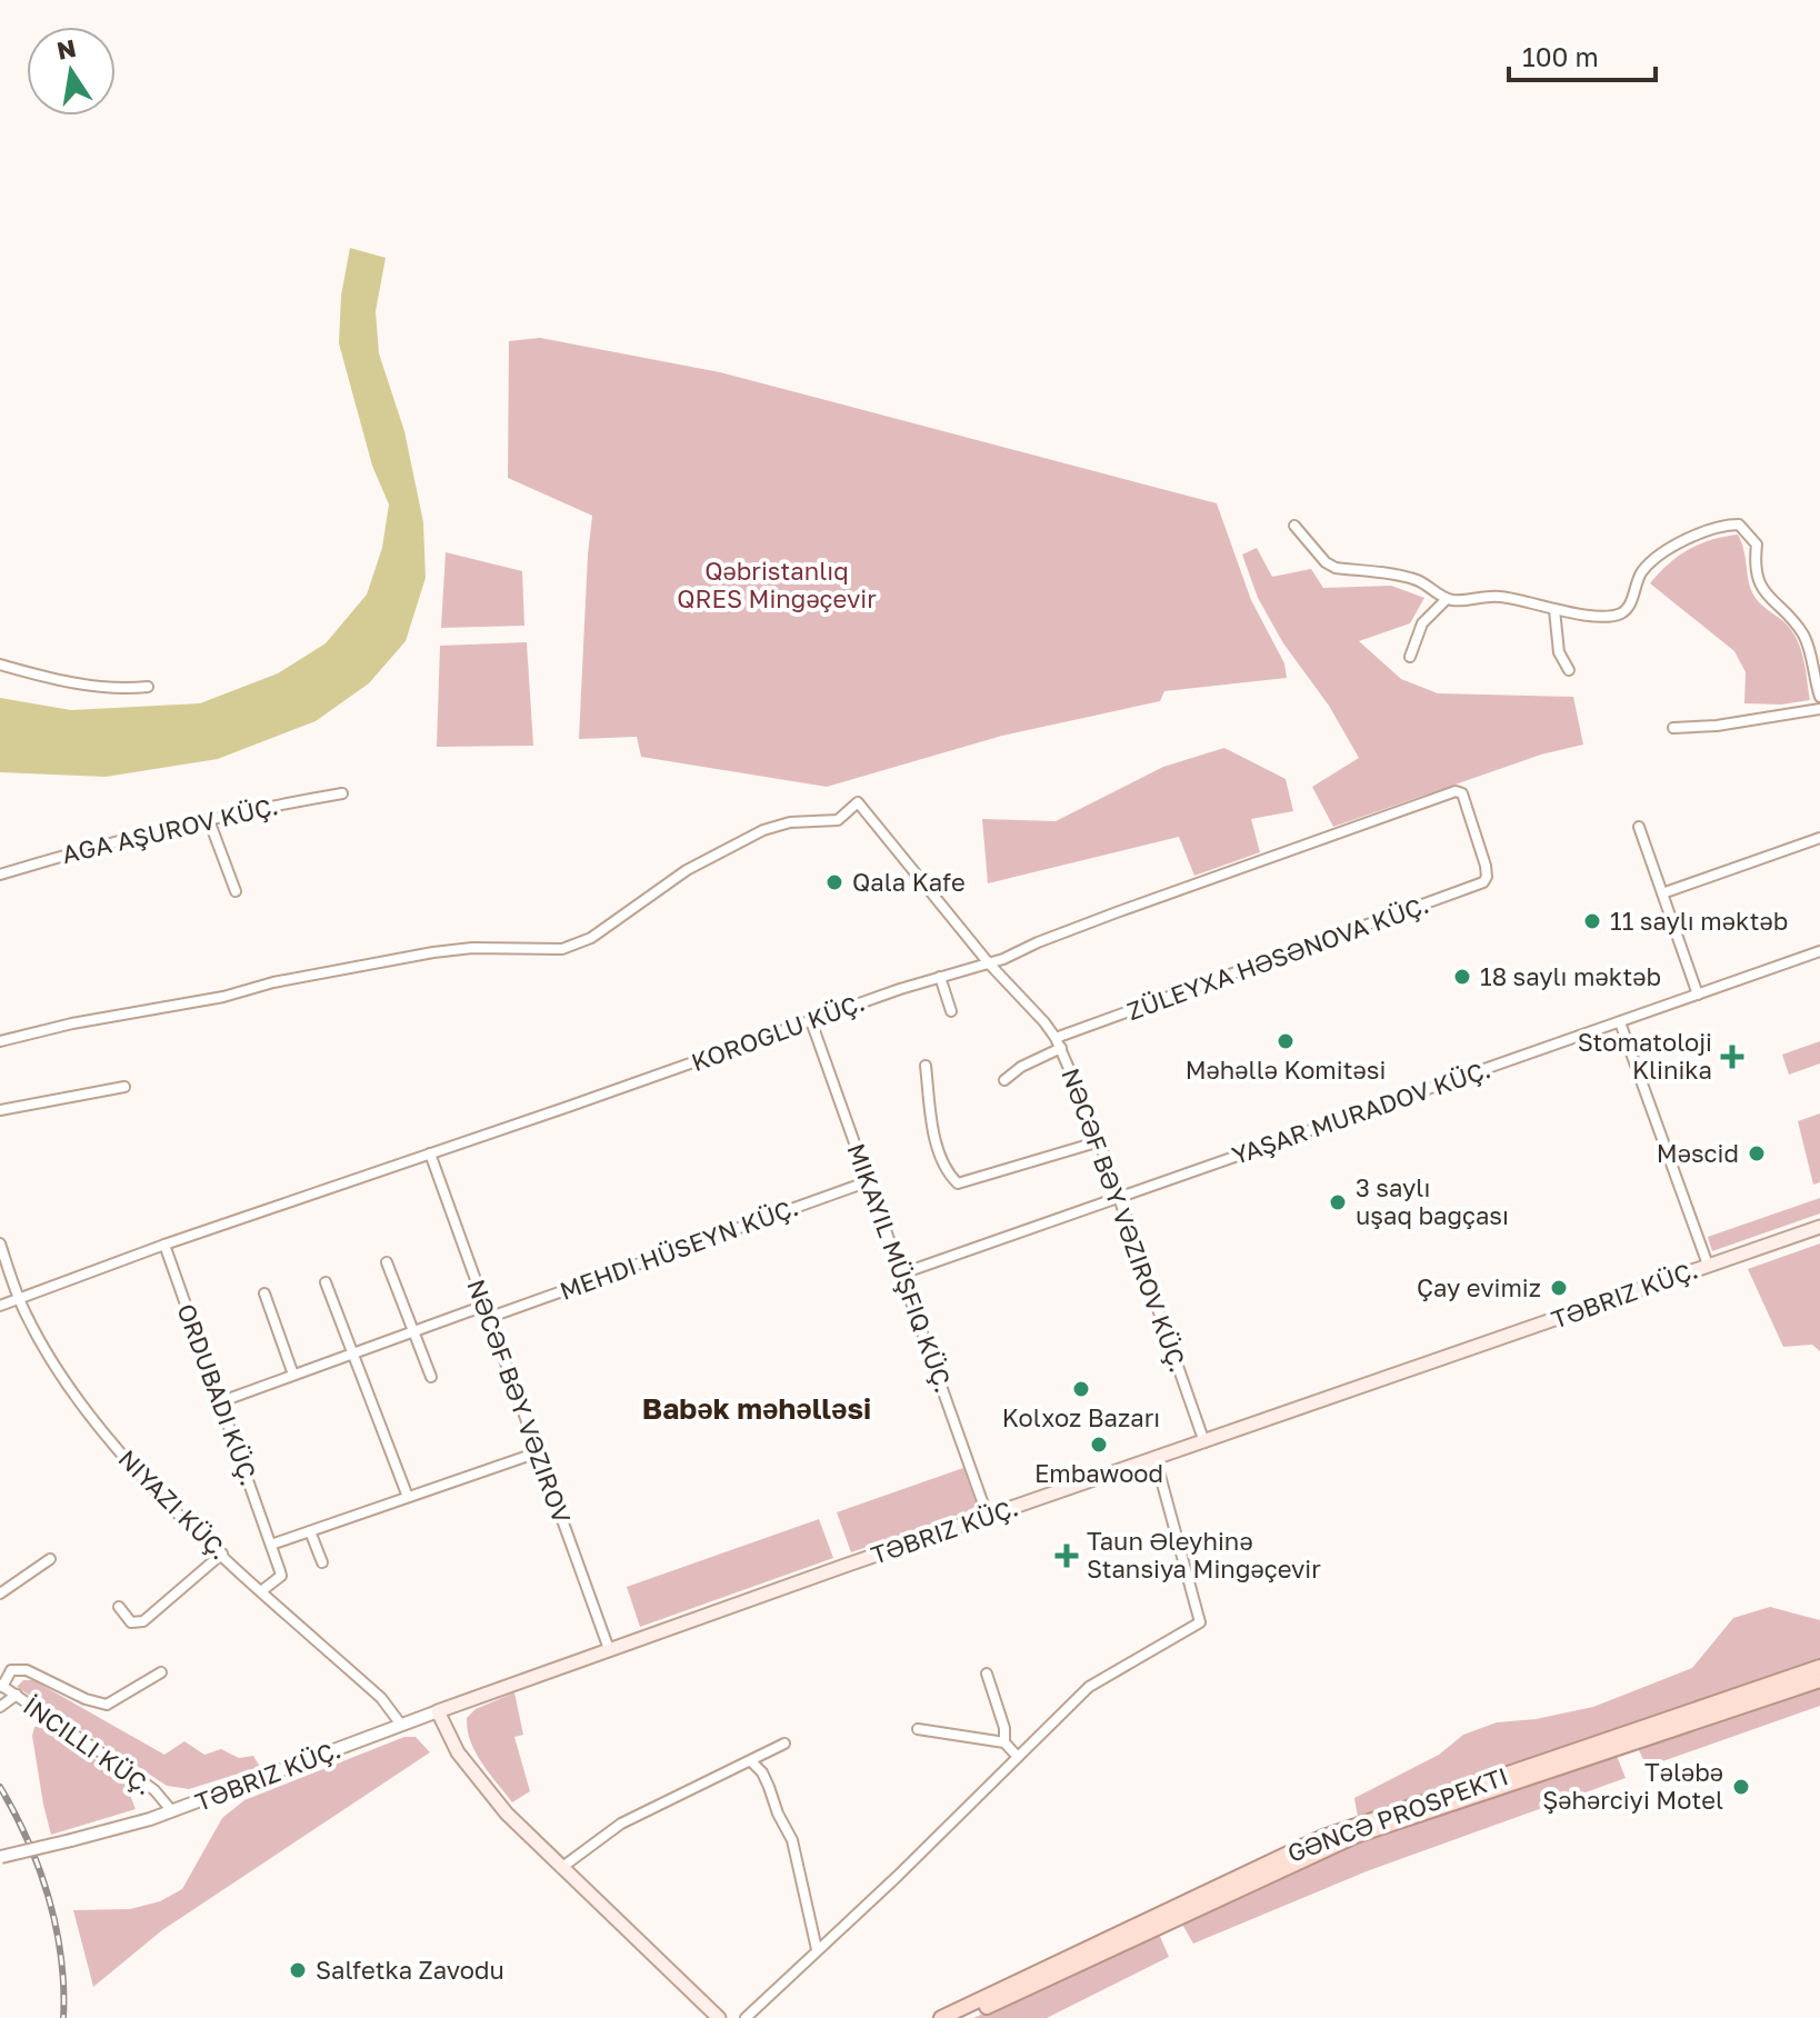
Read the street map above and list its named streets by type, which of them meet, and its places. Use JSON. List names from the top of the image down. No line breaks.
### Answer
{"streets":{"main road":["TƏBRIZ KÜÇ.","GƏNCƏ PROSPEKTI"],"street":["AĞA AŞUROV KÜÇ.","ZÜLEYXA HƏSƏNOVA KÜÇ.","KOROĞLU KÜÇ.","YAŞAR MURADOV KÜÇ.","NƏCƏF BƏY VƏZIROV KÜÇ.","MEHDI HÜSEYN KÜÇ.","ORDUBADI KÜÇ.","NƏCƏF BƏY VƏZIROV","NIYAZI KÜÇ.","İNCILLI KÜÇ."]},"crossings":[["ZÜLEYXA HƏSƏNOVA KÜÇ.","KOROĞLU KÜÇ."],["ZÜLEYXA HƏSƏNOVA KÜÇ.","NƏCƏF BƏY VƏZIROV KÜÇ."],["KOROĞLU KÜÇ.","NƏCƏF BƏY VƏZIROV KÜÇ."],["KOROĞLU KÜÇ.","ORDUBADI KÜÇ."],["KOROĞLU KÜÇ.","NƏCƏF BƏY VƏZIROV"],["KOROĞLU KÜÇ.","NIYAZI KÜÇ."],["YAŞAR MURADOV KÜÇ.","NƏCƏF BƏY VƏZIROV KÜÇ."],["NƏCƏF BƏY VƏZIROV KÜÇ.","TƏBRIZ KÜÇ."],["MEHDI HÜSEYN KÜÇ.","NƏCƏF BƏY VƏZIROV"],["TƏBRIZ KÜÇ.","NƏCƏF BƏY VƏZIROV"],["TƏBRIZ KÜÇ.","NIYAZI KÜÇ."],["TƏBRIZ KÜÇ.","İNCILLI KÜÇ."],["ORDUBADI KÜÇ.","NIYAZI KÜÇ."]],"districts":["Babək məhəlləsi"],"parks":["Qəbristanlıq QRES Mingəçevir"],"places":{"other":["Qala Kafe","11 saylı məktəb","18 saylı məktəb","Məhəllə Komitəsi","Məscid","3 saylı uşaq bağçası","Çay evimiz","Kolxoz Bazarı","Embawood","Tələbə Şəhərciyi Motel","Salfetka Zavodu"],"health":["Stomatoloji Klinika","Taun Əleyhinə Stansiya Mingəçevir"]},"scale_bar":"100 m","north":"top"}
